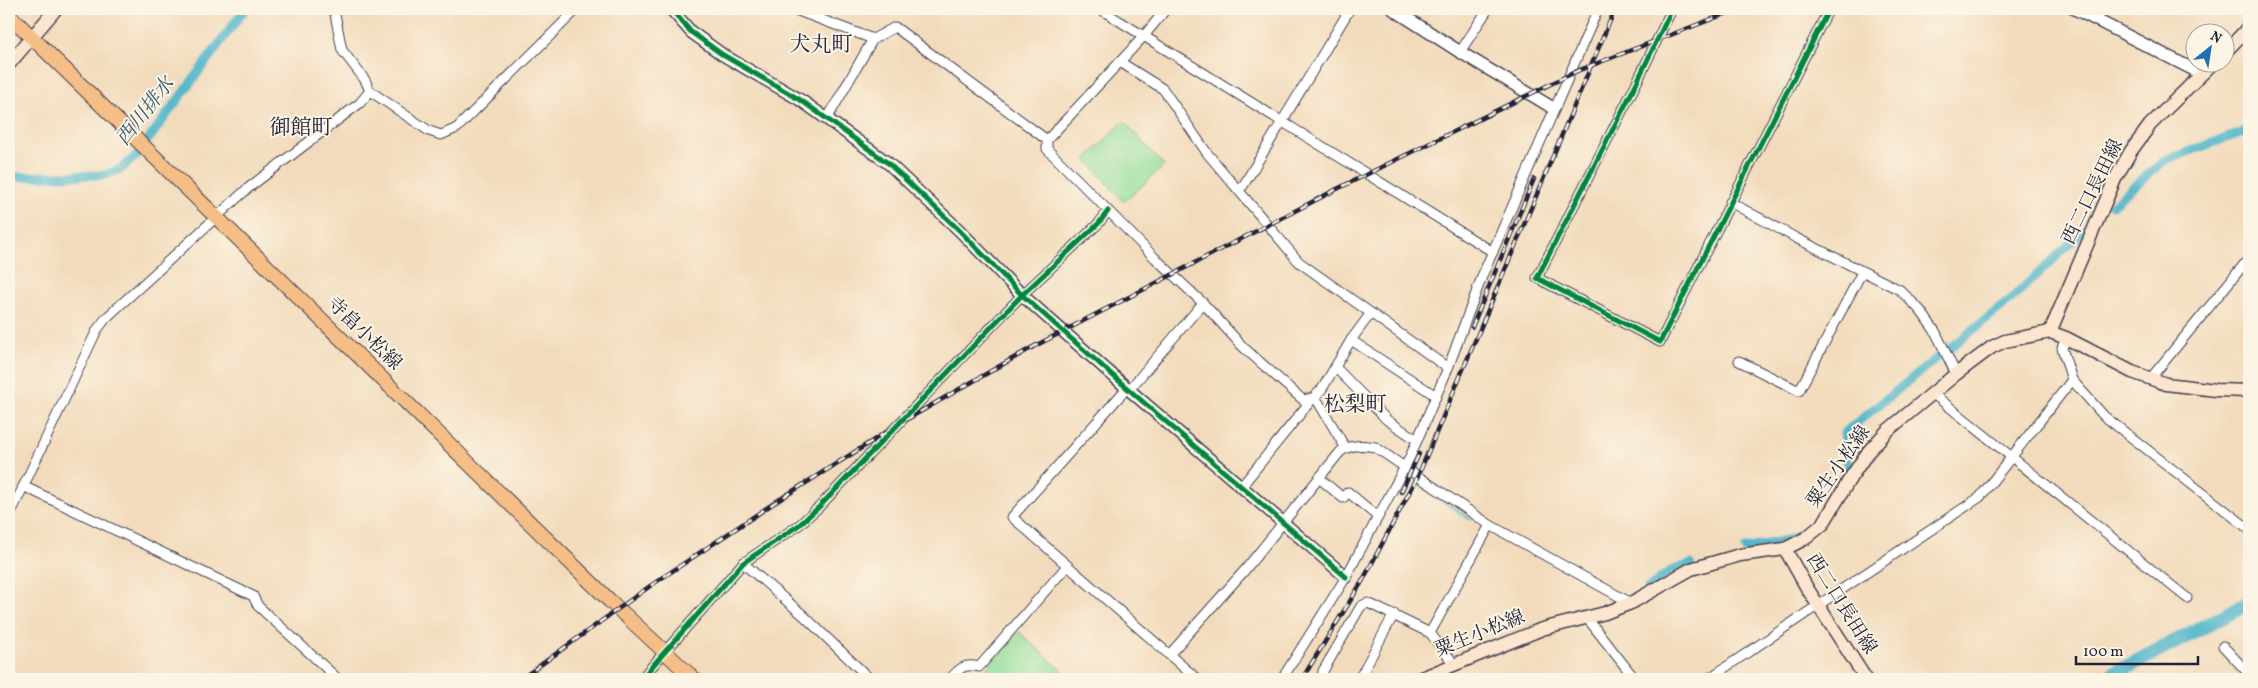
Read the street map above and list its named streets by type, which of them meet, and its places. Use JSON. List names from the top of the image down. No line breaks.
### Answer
{"streets":{"main road":["西二口長田線","寺畠小松線","粟生小松線"]},"crossings":[["西二口長田線","粟生小松線"]],"districts":["犬丸町","御館町","松梨町"],"water":["西川排水"],"scale_bar":"100 m","north":"top right"}
